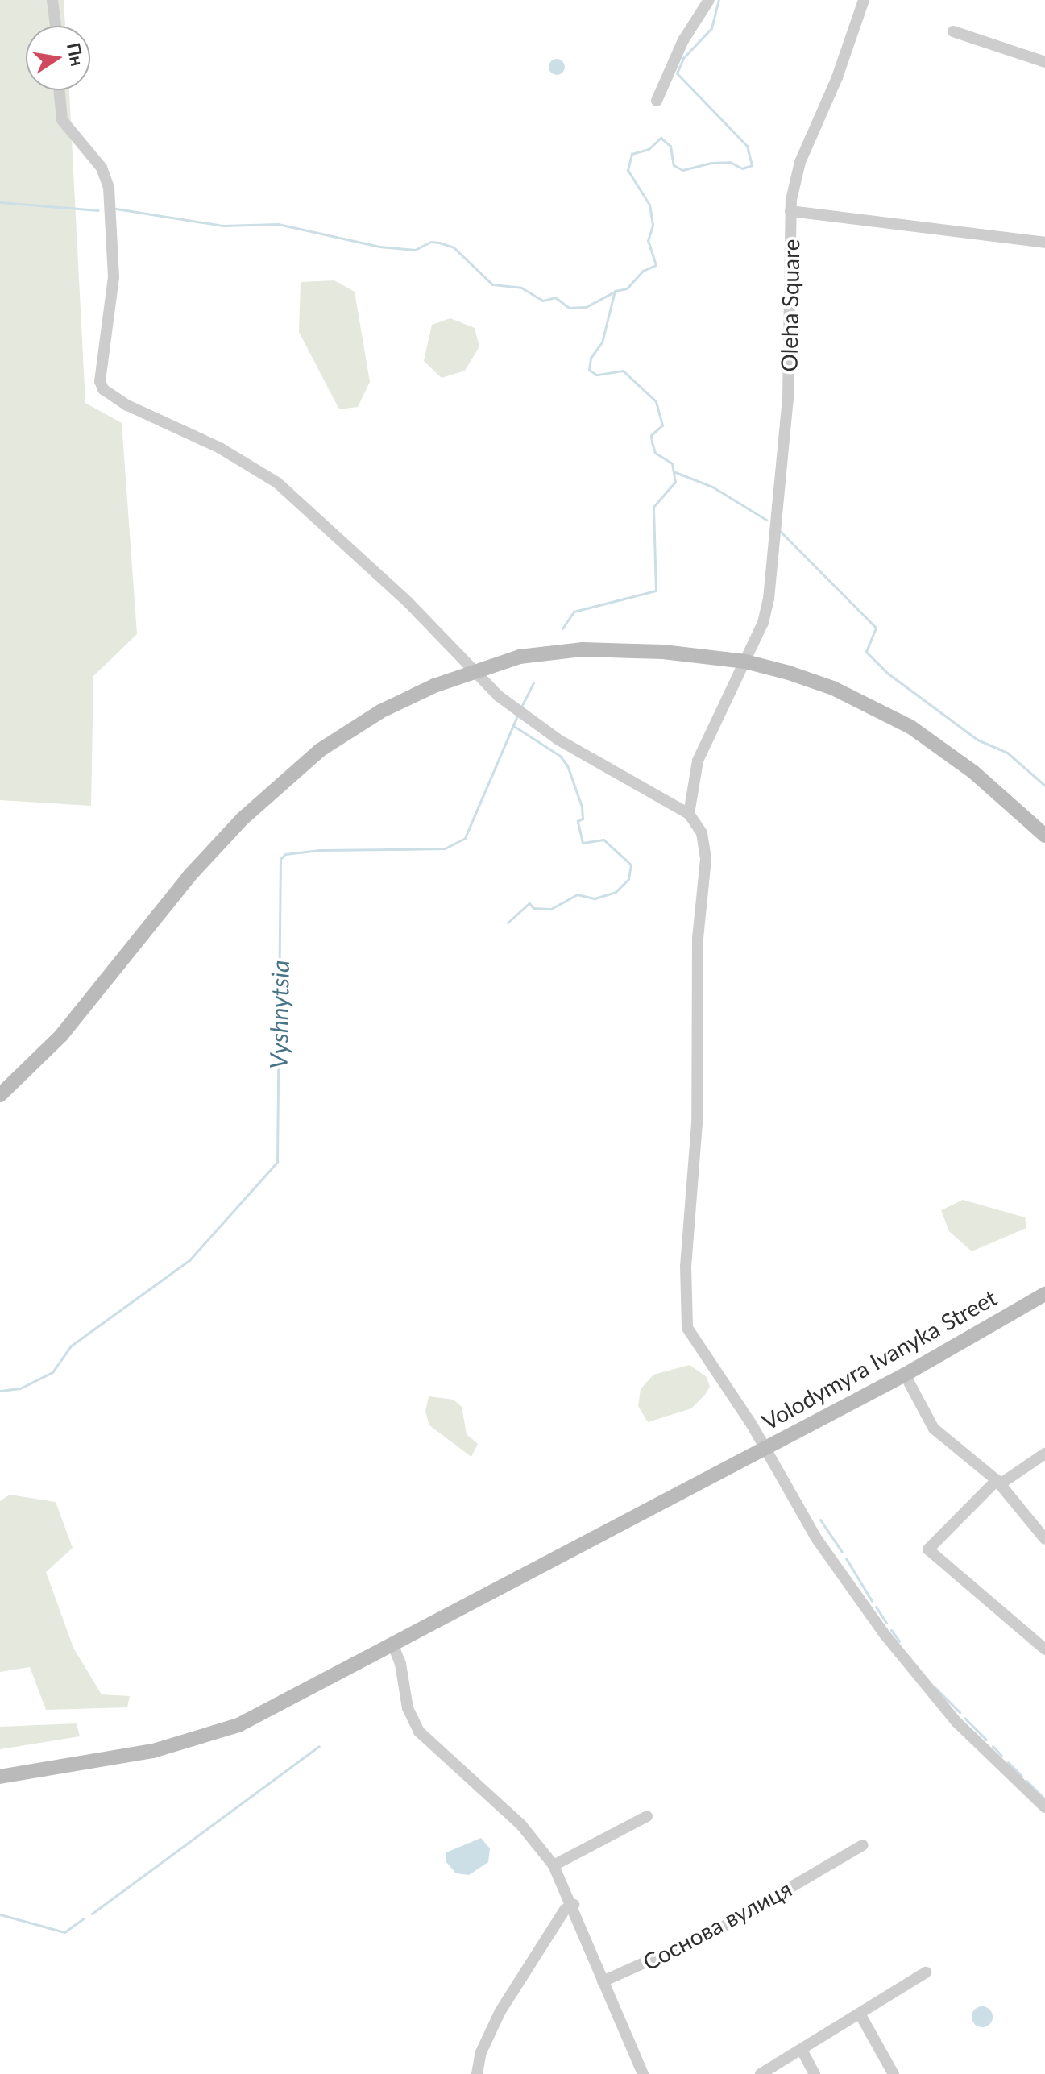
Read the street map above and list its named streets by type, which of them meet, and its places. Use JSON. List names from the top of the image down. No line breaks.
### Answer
{"streets":{"main road":["Volodymyra Ivanyka Street"],"street":["Oleha Square","Соснова вулиця"]},"water":["Vyshnytsia"],"north":"right"}
